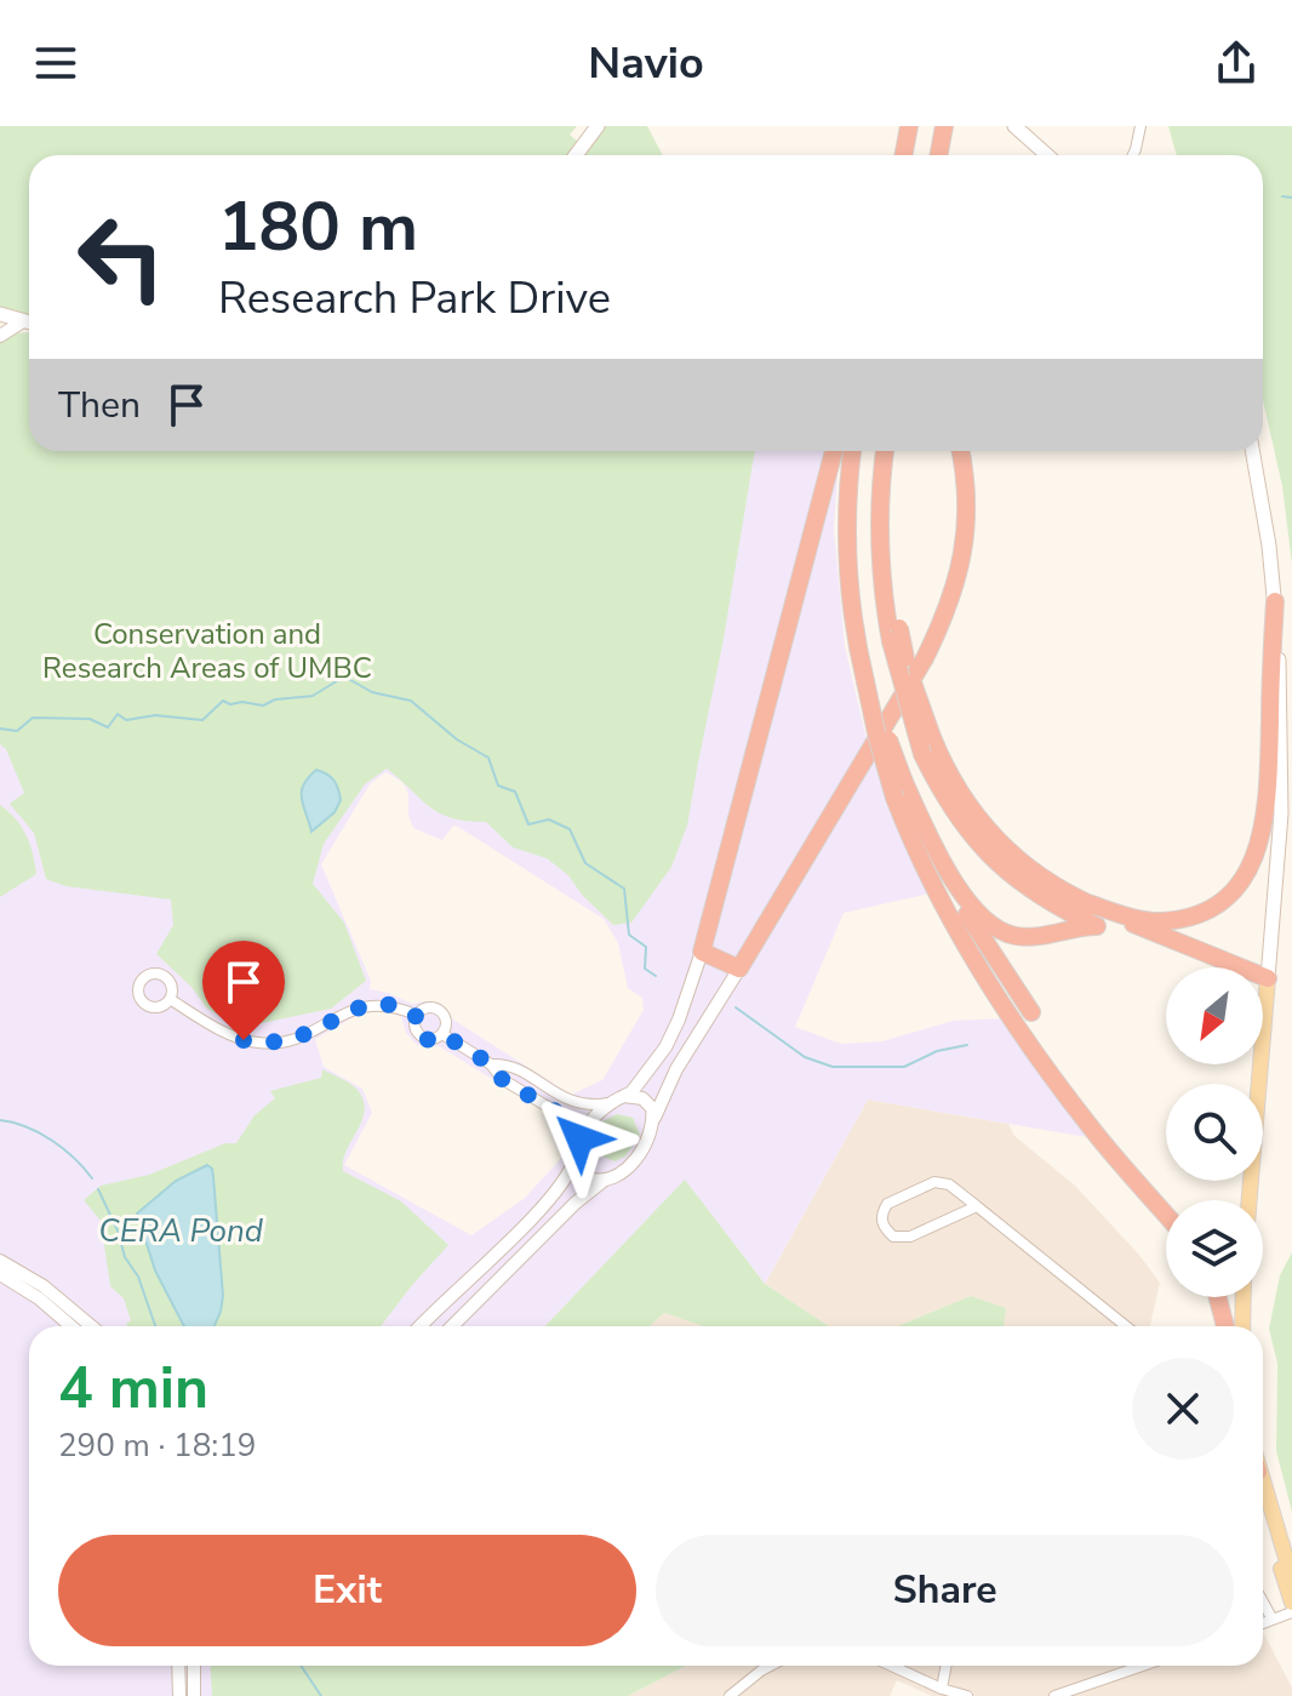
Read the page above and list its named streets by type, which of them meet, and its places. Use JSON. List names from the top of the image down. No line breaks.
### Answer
{"water":["CERA Pond"],"parks":["Conservation and Research Areas of UMBC"],"north":"bottom left","page":{"header":"Navio","turn":["180 m","Research Park Drive"],"then":"Then","heading":["4 min","290 m · 18:19"],"buttons":["Exit","Share"]}}
